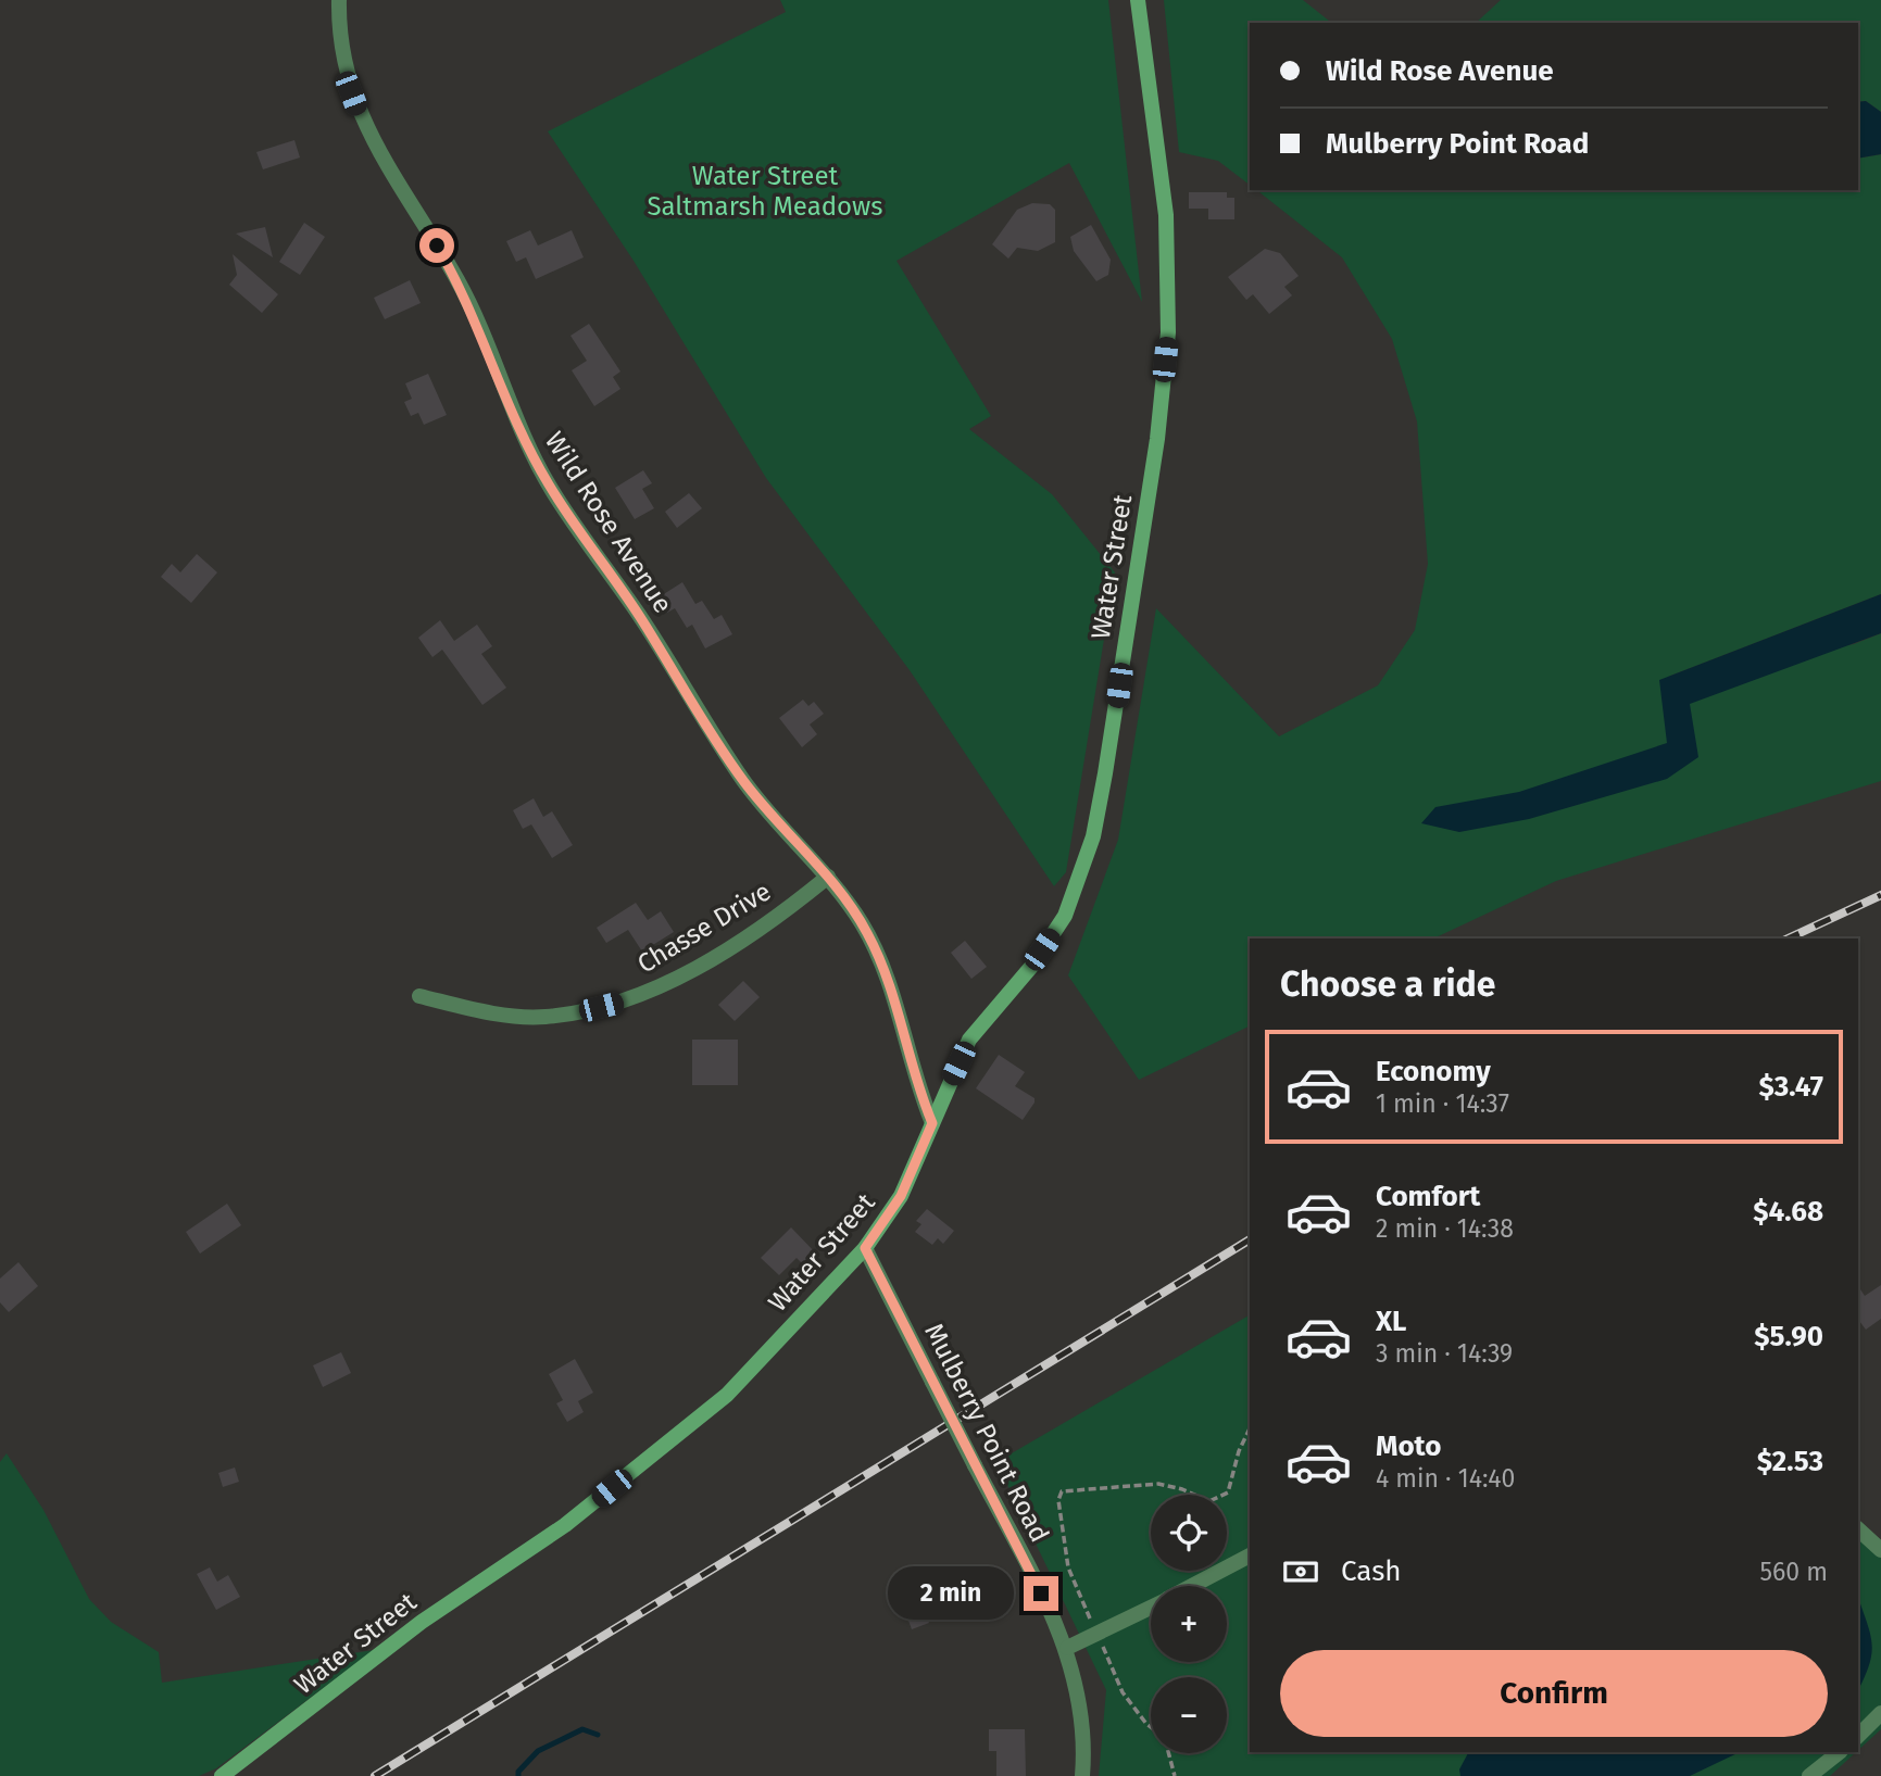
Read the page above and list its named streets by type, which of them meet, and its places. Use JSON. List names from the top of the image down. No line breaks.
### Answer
{"streets":{"main road":["Water Street"],"street":["Wild Rose Avenue","Chasse Drive","Mulberry Point Road"]},"crossings":[["Wild Rose Avenue","Water Street"],["Wild Rose Avenue","Chasse Drive"],["Water Street","Mulberry Point Road"]],"parks":["Water Street Saltmarsh Meadows"],"page":{"banner":["Wild Rose Avenue","Mulberry Point Road"],"heading":"Choose a ride","list":[{"name":"Economy","note":"1 min · 14:37","value":"$3.47"},{"name":"Comfort","note":"2 min · 14:38","value":"$4.68"},{"name":"XL","note":"3 min · 14:39","value":"$5.90"},{"name":"Moto","note":"4 min · 14:40","value":"$2.53"}],"map_buttons":["+","−"],"pay":["Cash","560 m"],"bubble":"2 min","buttons":"Confirm"}}
